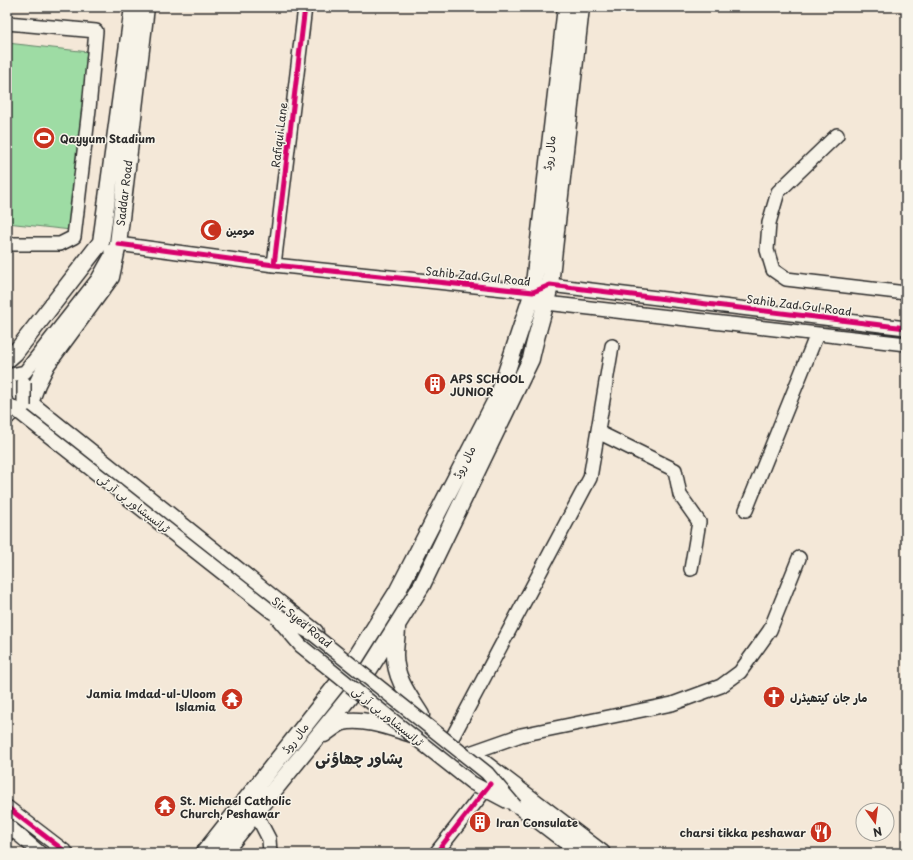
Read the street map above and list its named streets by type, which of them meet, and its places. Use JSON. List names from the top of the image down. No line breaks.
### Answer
{"streets":{"main road":["مال روڈ","Saddar Road","Sir Syed Road"],"street":["Rafiqui Lane","Sahib Zad Gul Road","ٹرانسپشاور بی آر ٹی"]},"crossings":[["Rafiqui Lane","Sahib Zad Gul Road"],["مال روڈ","Sahib Zad Gul Road"],["مال روڈ","Sir Syed Road"],["Saddar Road","Sahib Zad Gul Road"],["Saddar Road","Sir Syed Road"],["ٹرانسپشاور بی آر ٹی","Sir Syed Road"]],"districts":["پشاور چھاؤنی"],"places":{"sports":["Qayyum Stadium"],"mosque":["مومین"],"building":["APS SCHOOL JUNIOR","Iran Consulate"],"church":["مار جان کیتھیڈرل"],"temple":["Jamia Imdad-ul-Uloom Islamia","St. Michael Catholic Church, Peshawar"],"restaurant":["charsi tikka peshawar"]},"north":"bottom"}
